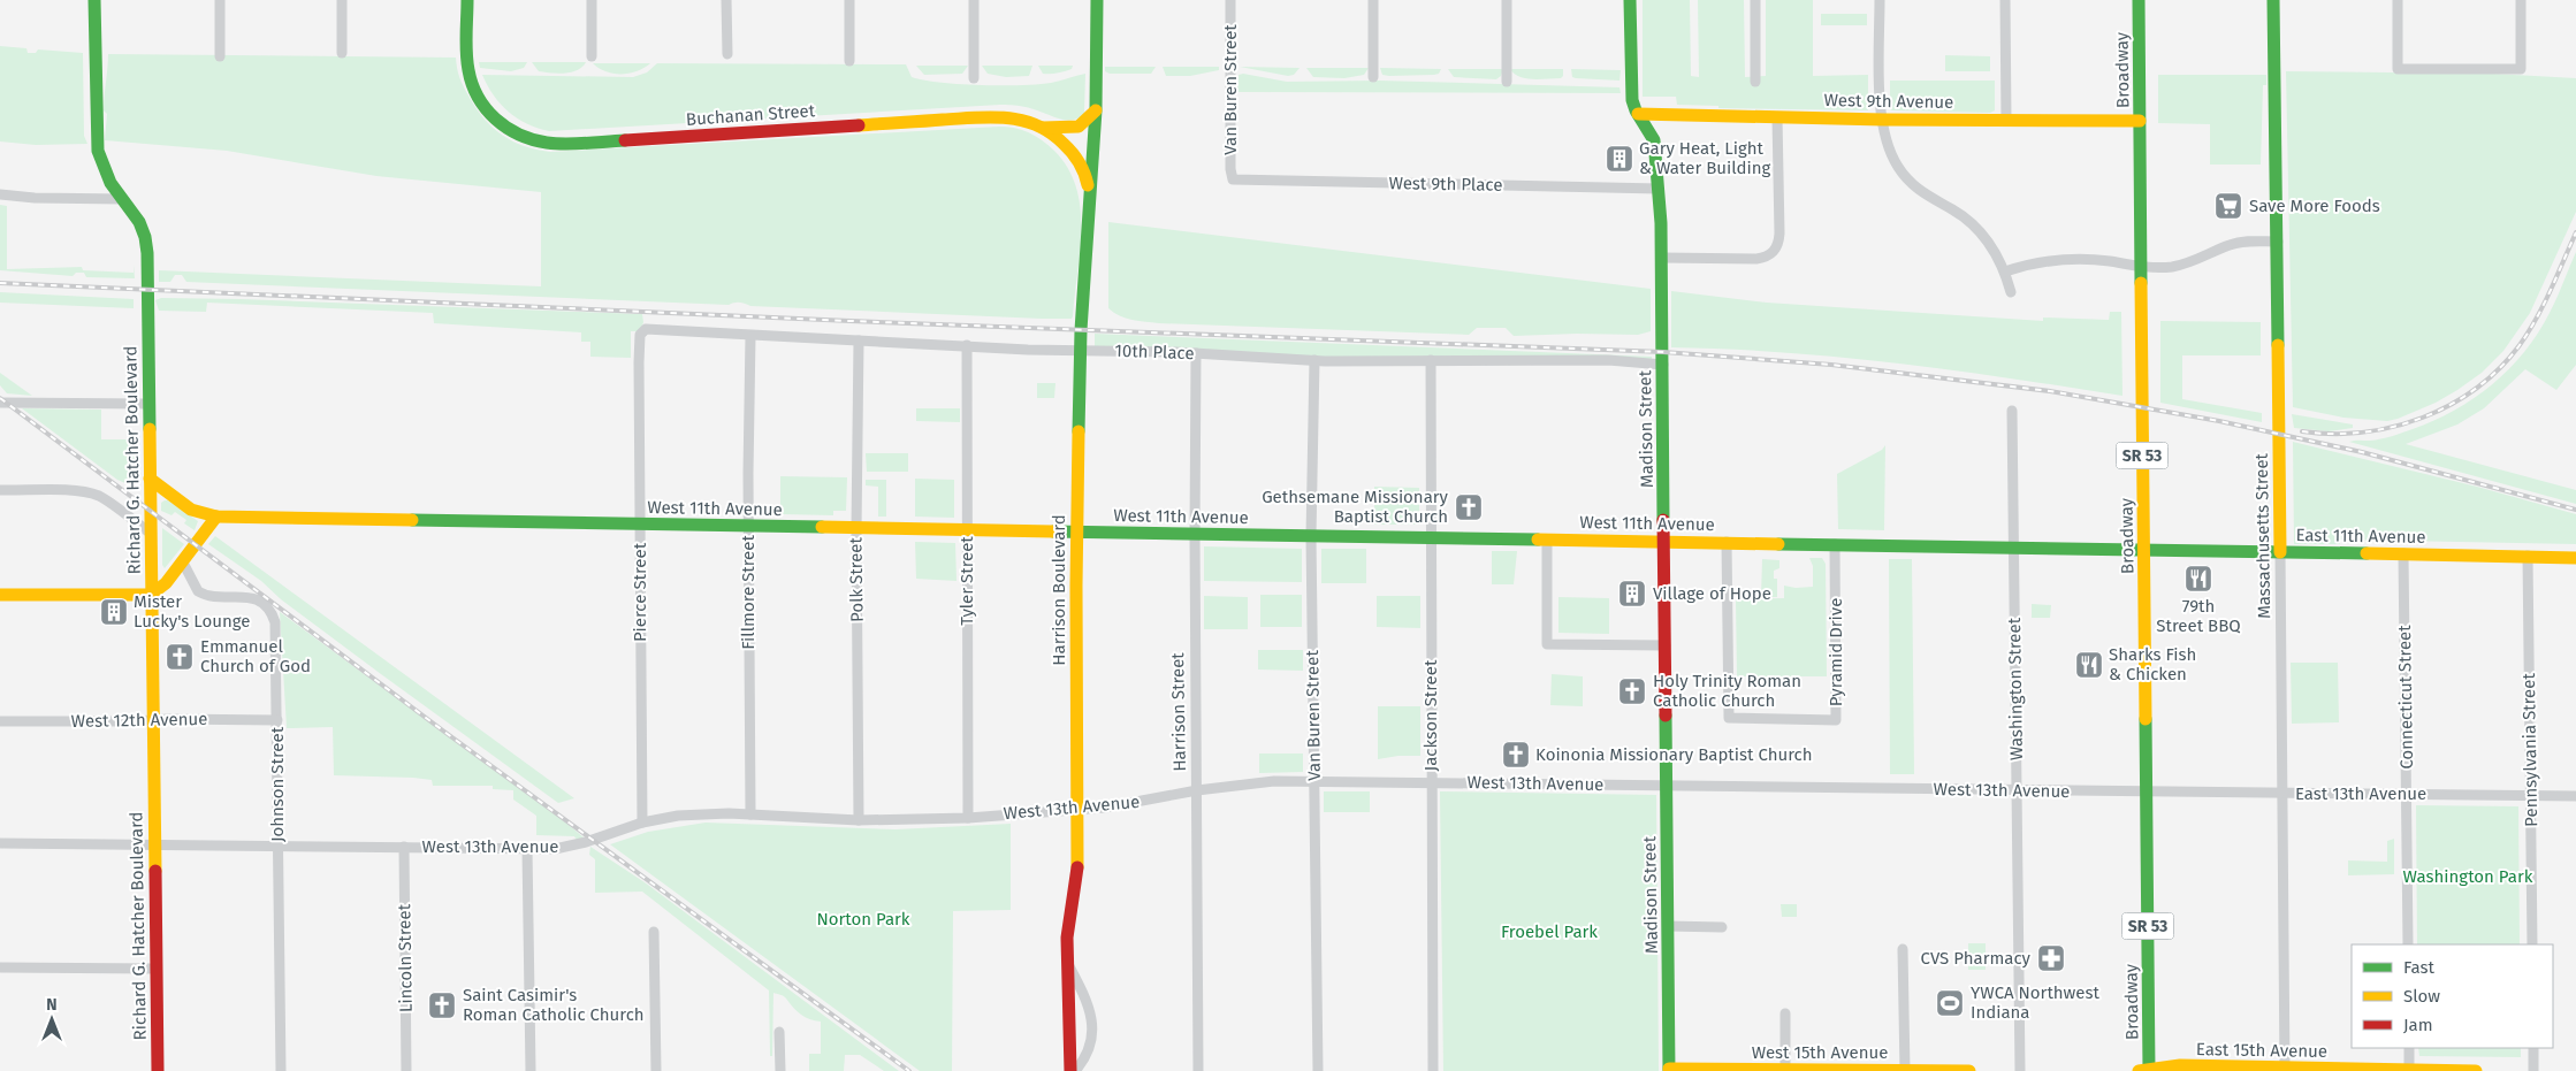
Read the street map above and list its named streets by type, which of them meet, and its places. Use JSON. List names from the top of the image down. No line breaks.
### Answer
{"streets":{"street":["Broadway","Van Buren Street","West 9th Avenue","Buchanan Street","West 9th Place","10th Place","Madison Street","SR 53","Richard G. Hatcher Boulevard","West 11th Avenue","Massachusetts Street","East 11th Avenue","Polk Street","Tyler Street","Harrison Boulevard","Pierce Street","Fillmore Street","Pyramid Drive","Washington Street","Connecticut Street","Harrison Street","Jackson Street","West 12th Avenue","Pennsylvania Street","West 13th Avenue","Johnson Street","East 13th Avenue","Lincoln Street","East 15th Avenue","West 15th Avenue"]},"crossings":[["Broadway","West 9th Avenue"],["Broadway","West 11th Avenue"],["Broadway","East 11th Avenue"],["Broadway","West 13th Avenue"],["Broadway","East 13th Avenue"],["Broadway","East 15th Avenue"],["Van Buren Street","West 9th Place"],["Van Buren Street","10th Place"],["Van Buren Street","West 11th Avenue"],["Van Buren Street","West 13th Avenue"],["West 9th Avenue","Madison Street"],["Buchanan Street","Harrison Boulevard"],["West 9th Place","Madison Street"],["10th Place","Madison Street"],["10th Place","Polk Street"],["10th Place","Tyler Street"],["10th Place","Harrison Boulevard"],["10th Place","Pierce Street"],["10th Place","Fillmore Street"],["10th Place","Harrison Street"],["10th Place","Jackson Street"],["Madison Street","West 11th Avenue"],["Madison Street","West 13th Avenue"],["Madison Street","West 15th Avenue"],["Richard G. Hatcher Boulevard","West 11th Avenue"],["Richard G. Hatcher Boulevard","West 12th Avenue"],["Richard G. Hatcher Boulevard","West 13th Avenue"],["West 11th Avenue","East 11th Avenue"],["West 11th Avenue","Polk Street"],["West 11th Avenue","Tyler Street"],["West 11th Avenue","Harrison Boulevard"],["West 11th Avenue","Pierce Street"],["West 11th Avenue","Fillmore Street"],["West 11th Avenue","Pyramid Drive"],["West 11th Avenue","Washington Street"],["West 11th Avenue","Harrison Street"],["West 11th Avenue","Jackson Street"],["Massachusetts Street","East 11th Avenue"],["Massachusetts Street","East 13th Avenue"],["Massachusetts Street","East 15th Avenue"],["East 11th Avenue","Connecticut Street"],["East 11th Avenue","Pennsylvania Street"],["Polk Street","West 13th Avenue"],["Tyler Street","West 13th Avenue"],["Harrison Boulevard","West 13th Avenue"],["Pierce Street","West 13th Avenue"],["Fillmore Street","West 13th Avenue"],["Washington Street","West 13th Avenue"],["Connecticut Street","East 13th Avenue"],["Harrison Street","West 13th Avenue"],["Jackson Street","West 13th Avenue"],["West 12th Avenue","Johnson Street"],["Pennsylvania Street","East 13th Avenue"],["West 13th Avenue","Johnson Street"],["West 13th Avenue","East 13th Avenue"],["West 13th Avenue","Lincoln Street"]],"parks":["Washington Park","Norton Park","Froebel Park"],"places":{"building":["Gary Heat, Light & Water Building","Village of Hope","Mister Lucky's Lounge"],"supermarket":["Save More Foods"],"church":["Gethsemane Missionary Baptist Church","Emmanuel Church of God","Holy Trinity Roman Catholic Church","Koinonia Missionary Baptist Church","Saint Casimir's Roman Catholic Church"],"restaurant":["79th Street BBQ","Sharks Fish & Chicken"],"pharmacy":["CVS Pharmacy"],"sports":["YWCA Northwest Indiana"]},"legend":["Fast","Slow","Jam"],"north":"top"}
